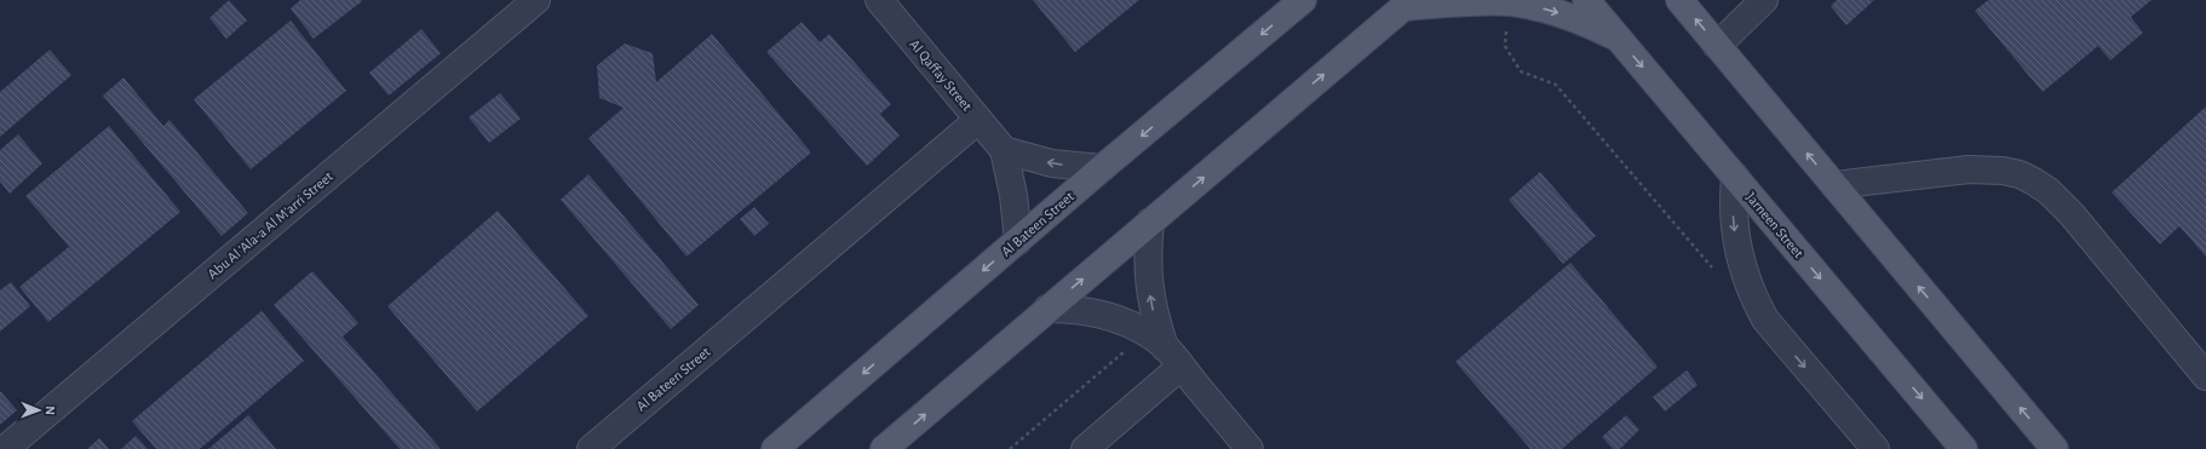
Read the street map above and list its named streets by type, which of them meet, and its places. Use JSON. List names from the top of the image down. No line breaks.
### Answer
{"streets":{"main road":["Al Bateen Street","Jarneen Street"],"street":["Al Qaffay Street","Abu Al 'Ala-a Al M'arri Street"]},"crossings":[["Al Qaffay Street","Al Bateen Street"]],"north":"right"}
